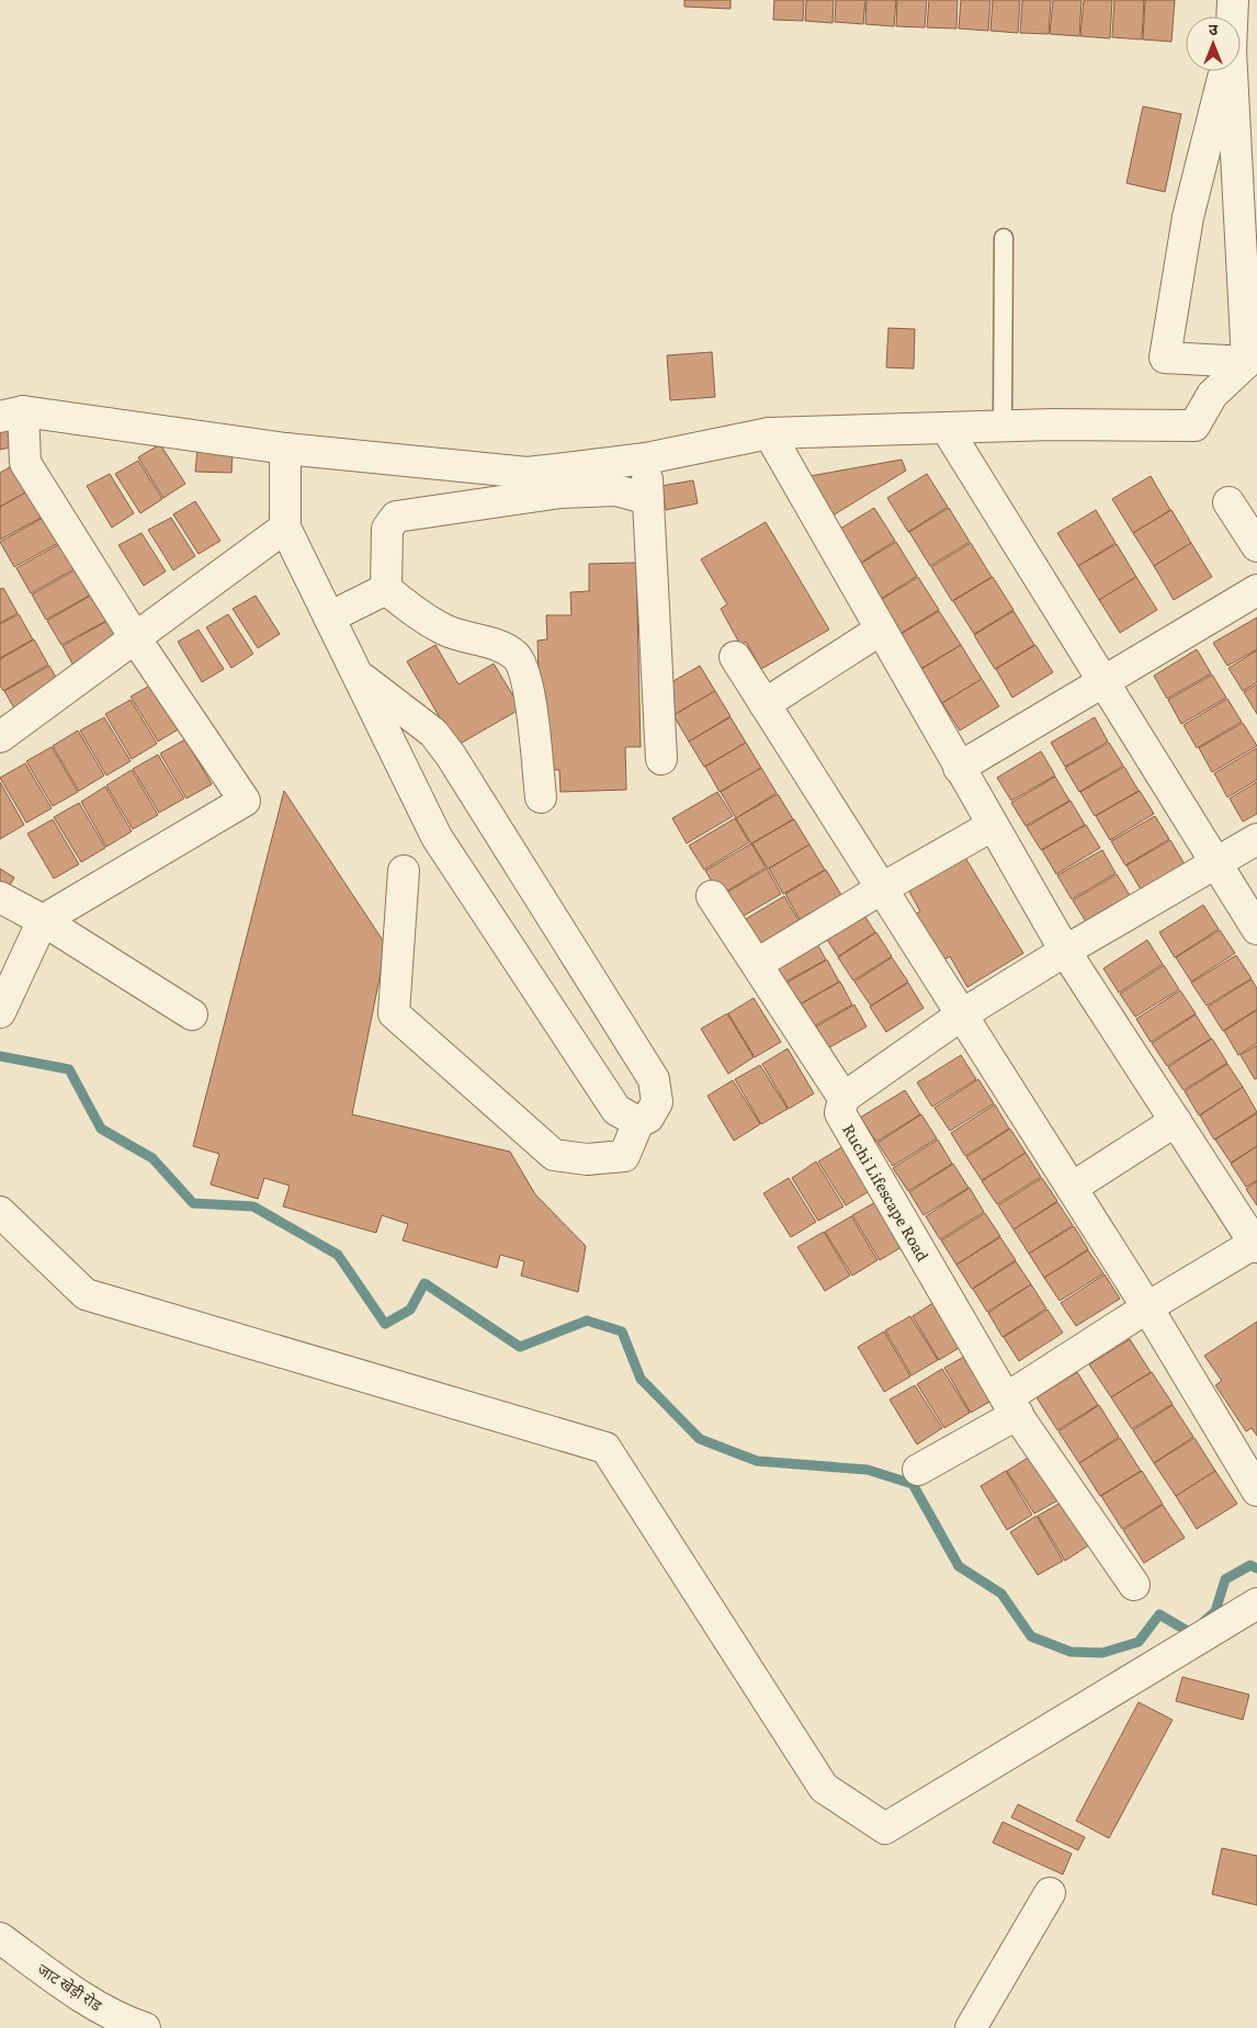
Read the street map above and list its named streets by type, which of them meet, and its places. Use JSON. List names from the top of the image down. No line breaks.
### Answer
{"streets":{"street":["Ruchi Lifescape Road","जाट खेड़ी रोड"]},"north":"top"}
